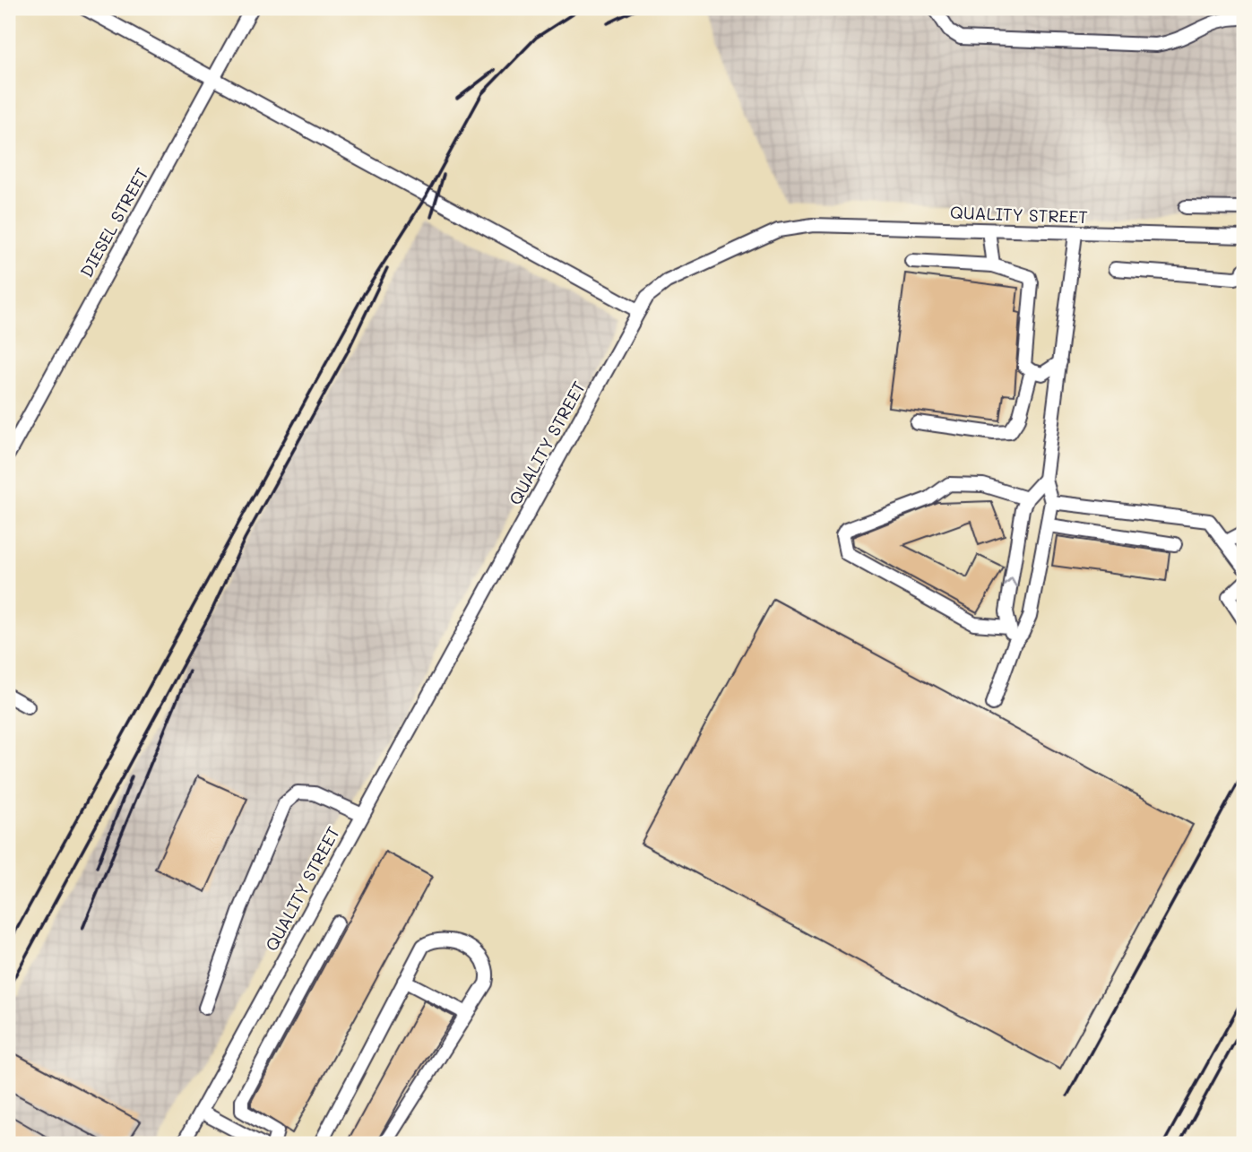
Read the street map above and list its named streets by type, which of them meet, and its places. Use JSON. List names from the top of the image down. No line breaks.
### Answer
{"streets":{"street":["QUALITY STREET","DIESEL STREET"]}}
